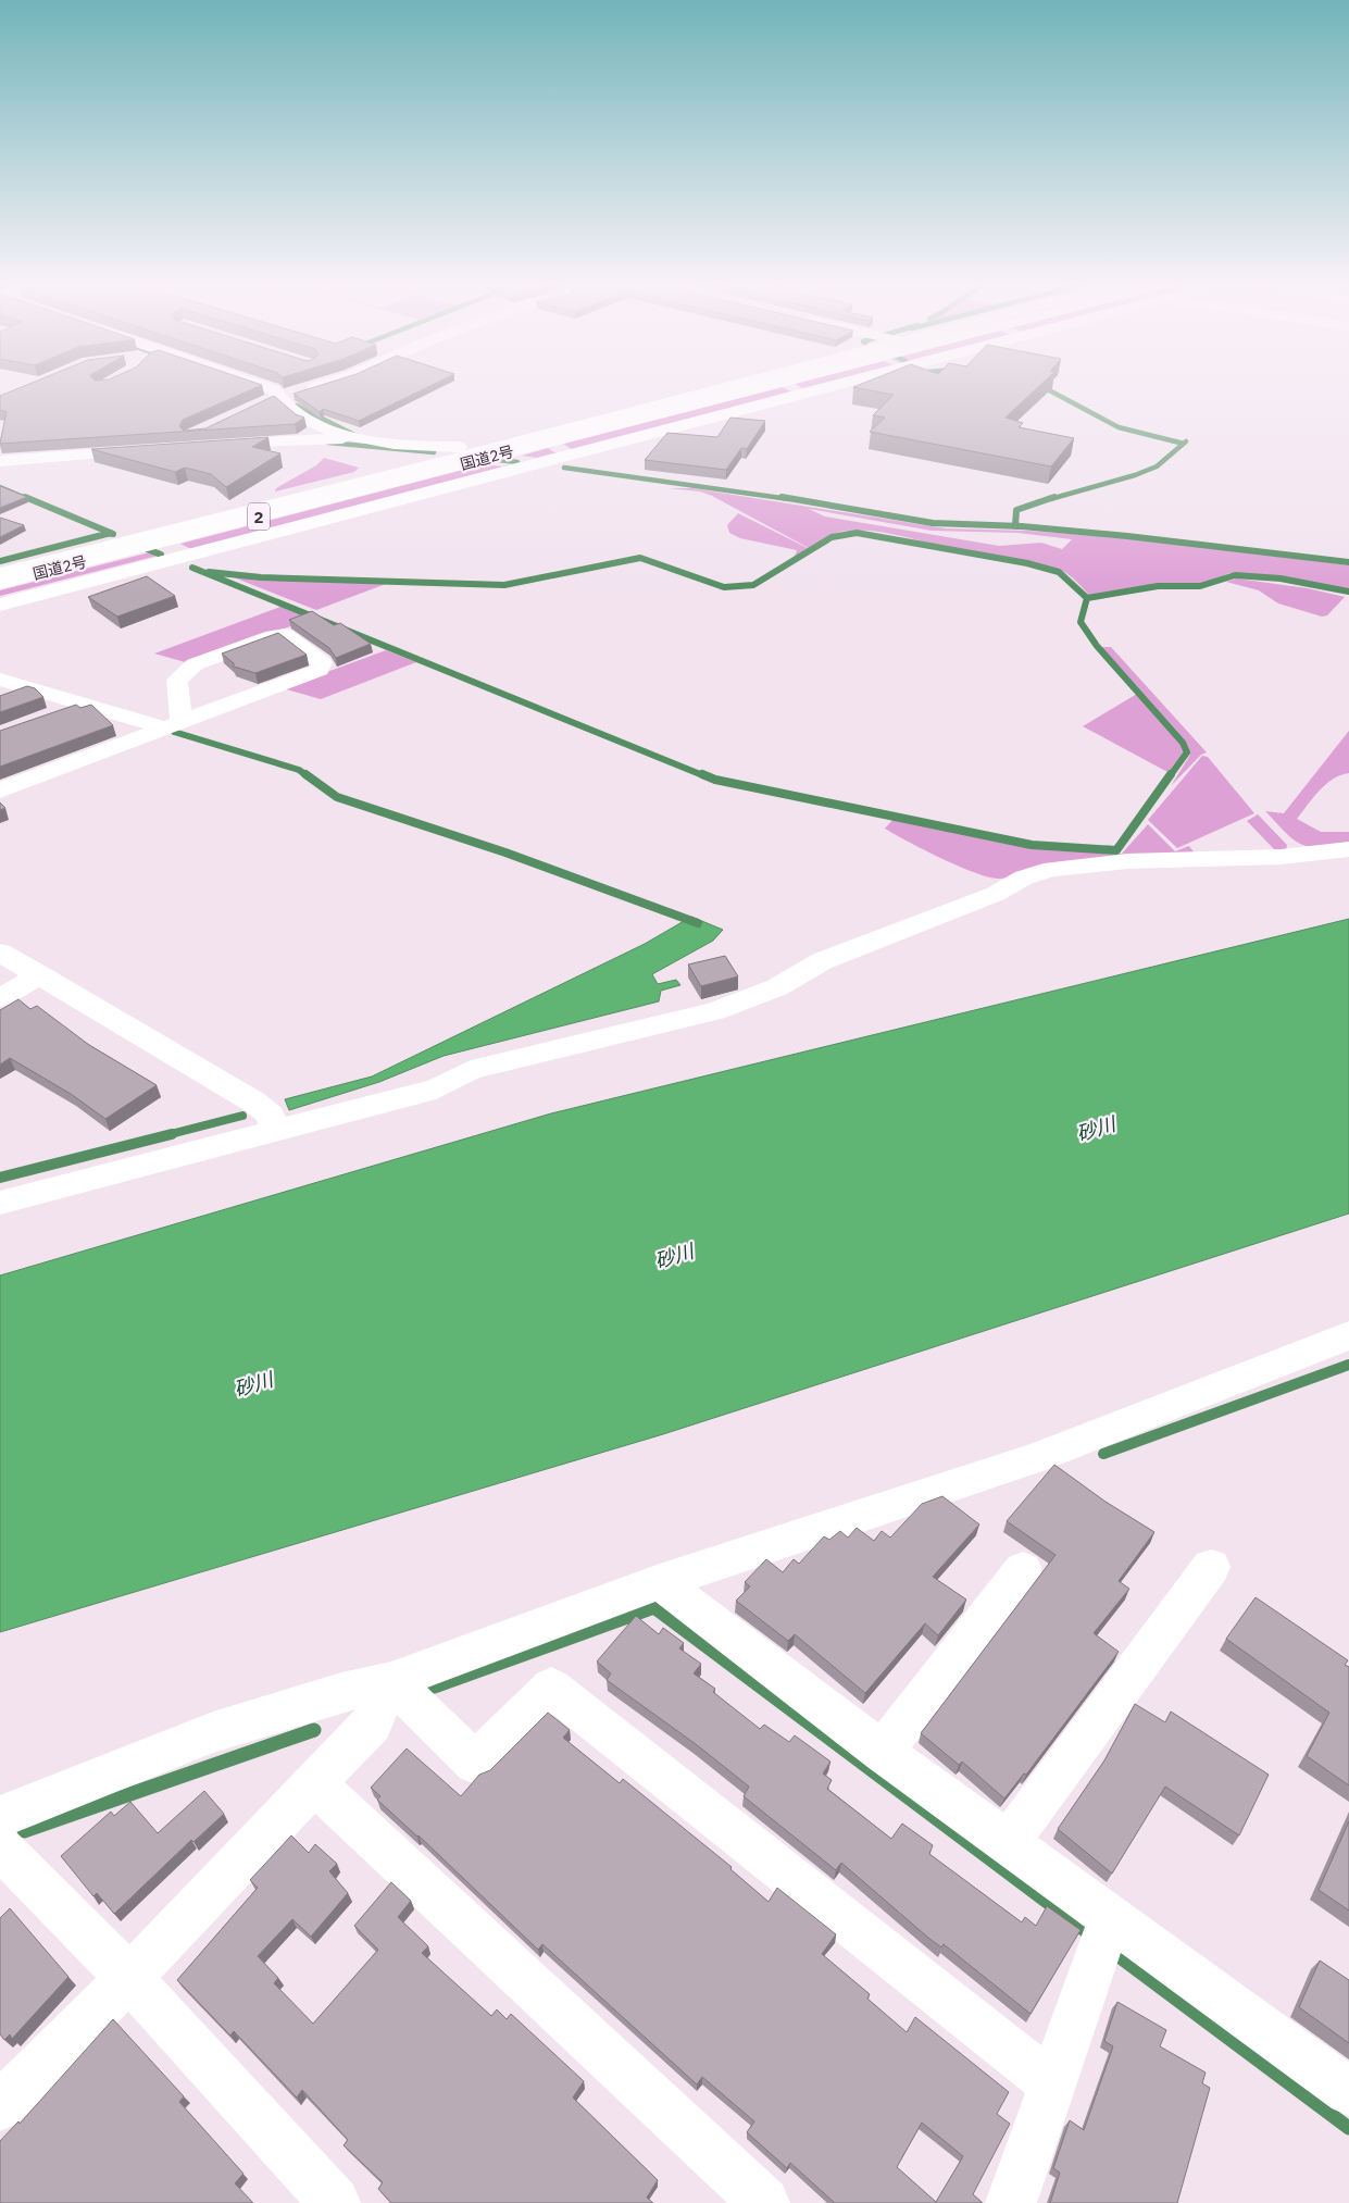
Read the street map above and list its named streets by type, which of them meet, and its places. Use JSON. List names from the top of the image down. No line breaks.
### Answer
{"streets":{"main road":["国道2号","2"]},"water":["砂川"]}
